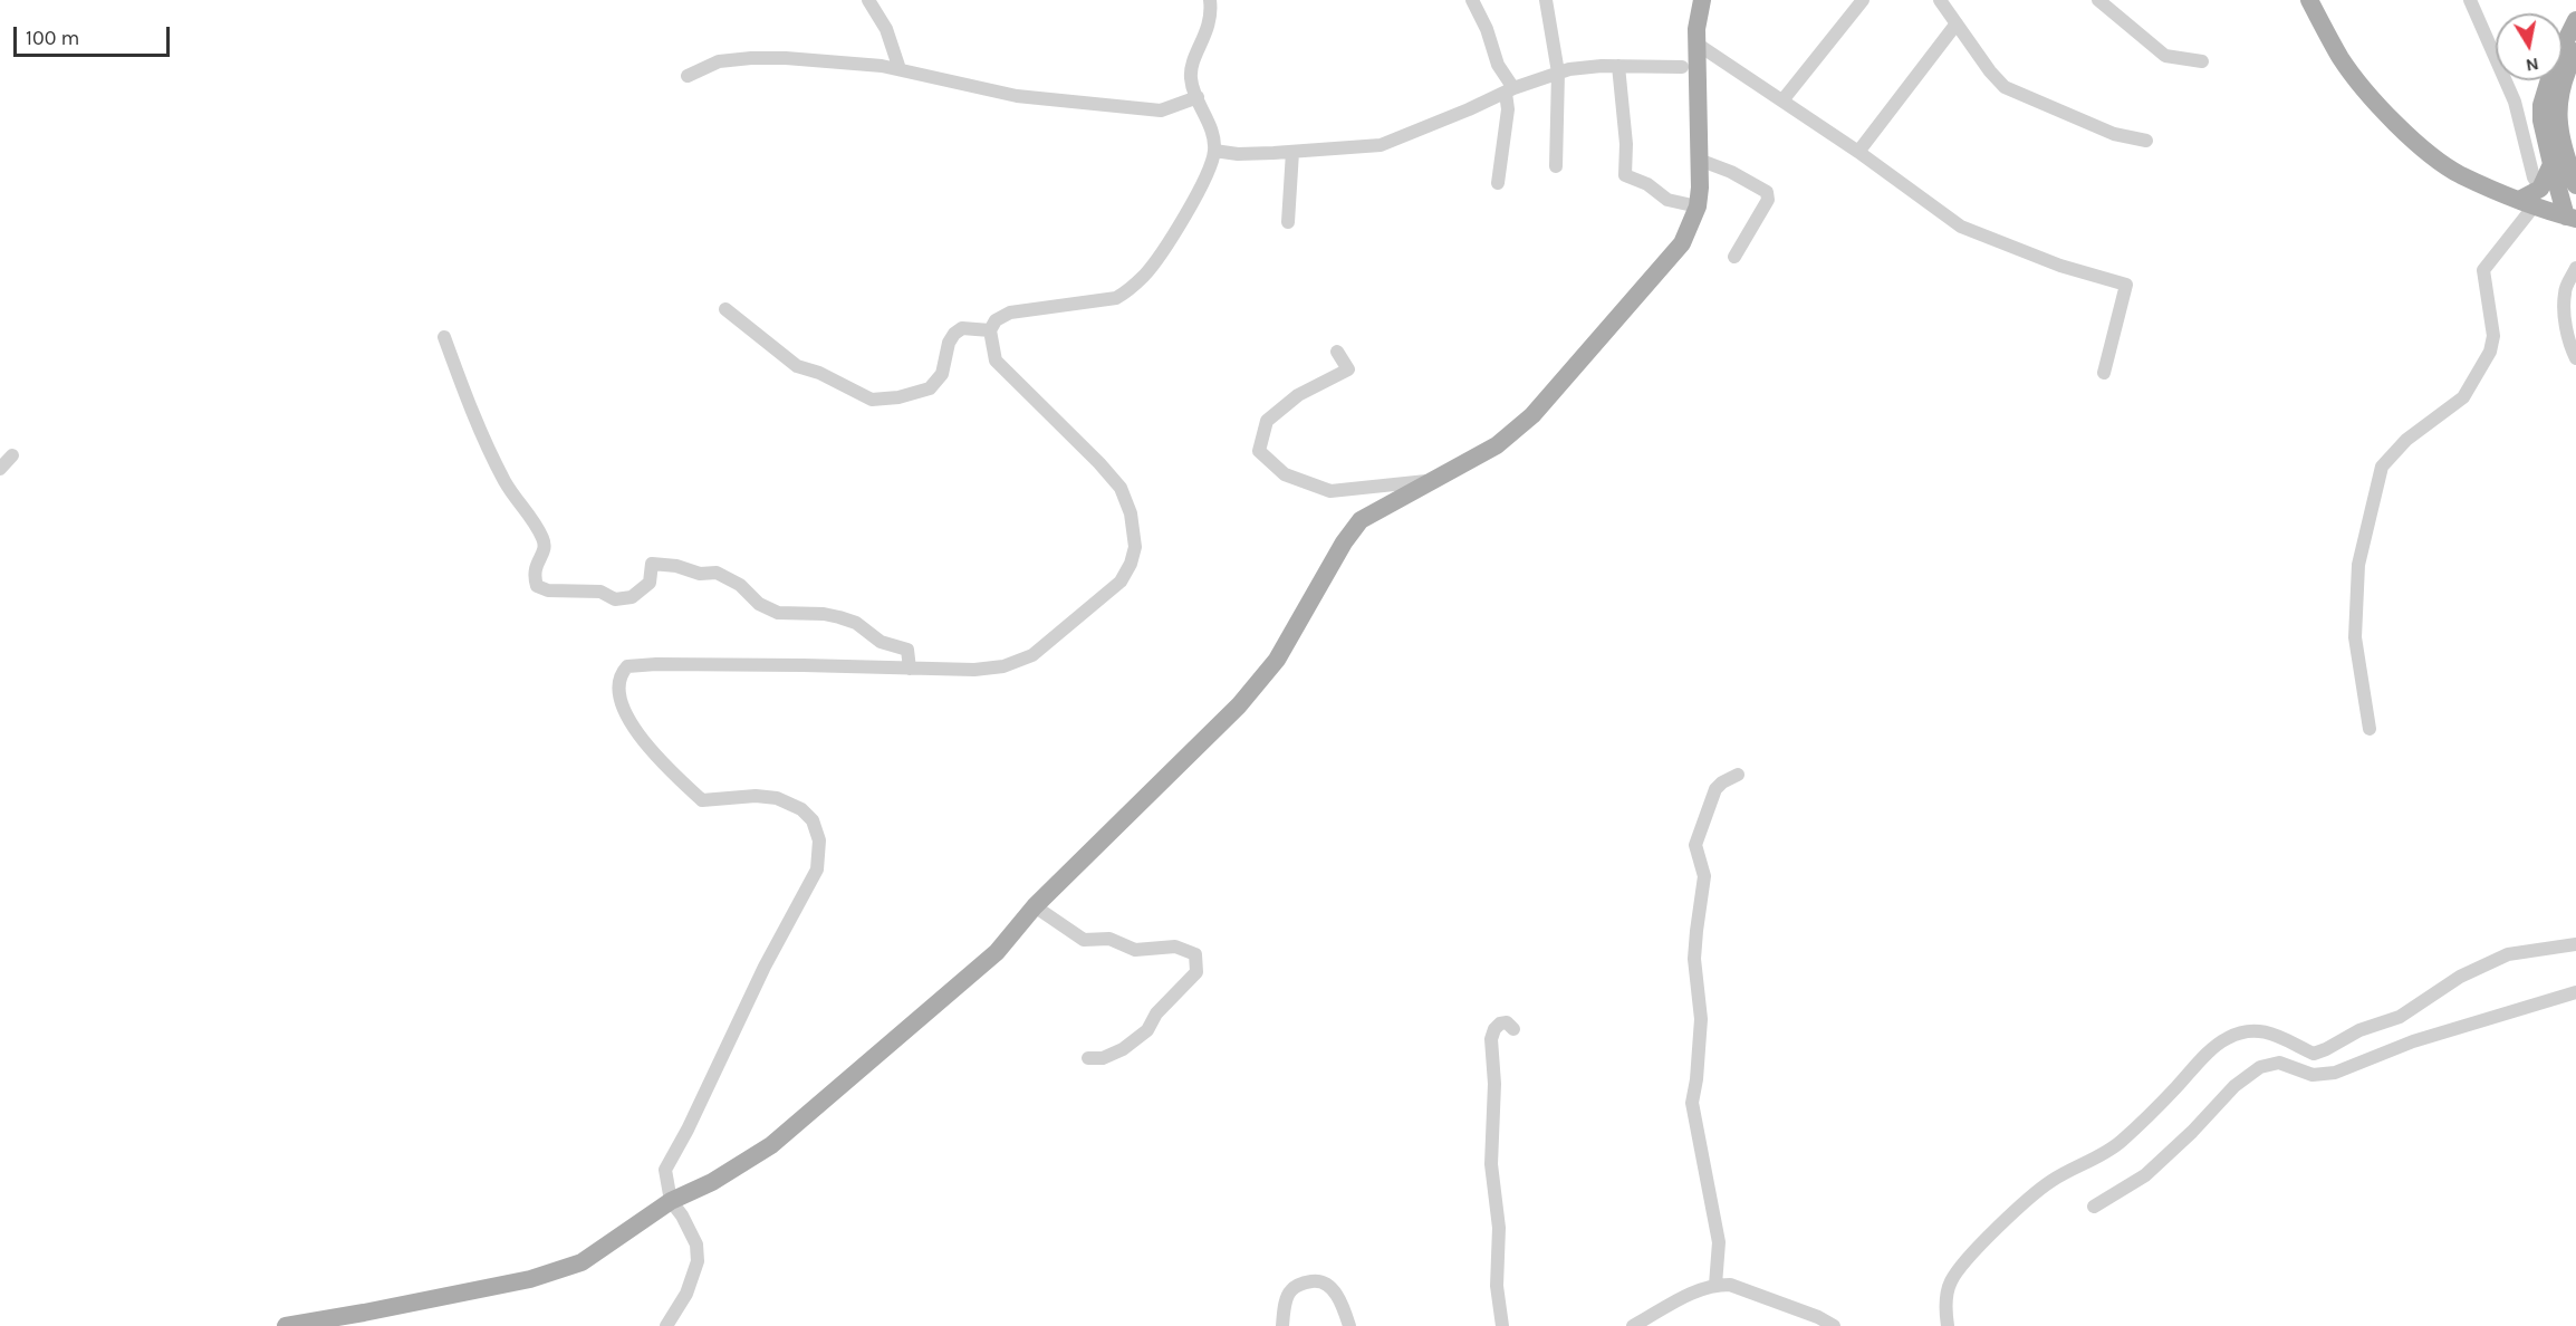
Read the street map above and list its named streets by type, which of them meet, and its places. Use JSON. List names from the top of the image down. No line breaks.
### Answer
{"scale_bar":"100 m","north":"bottom"}
